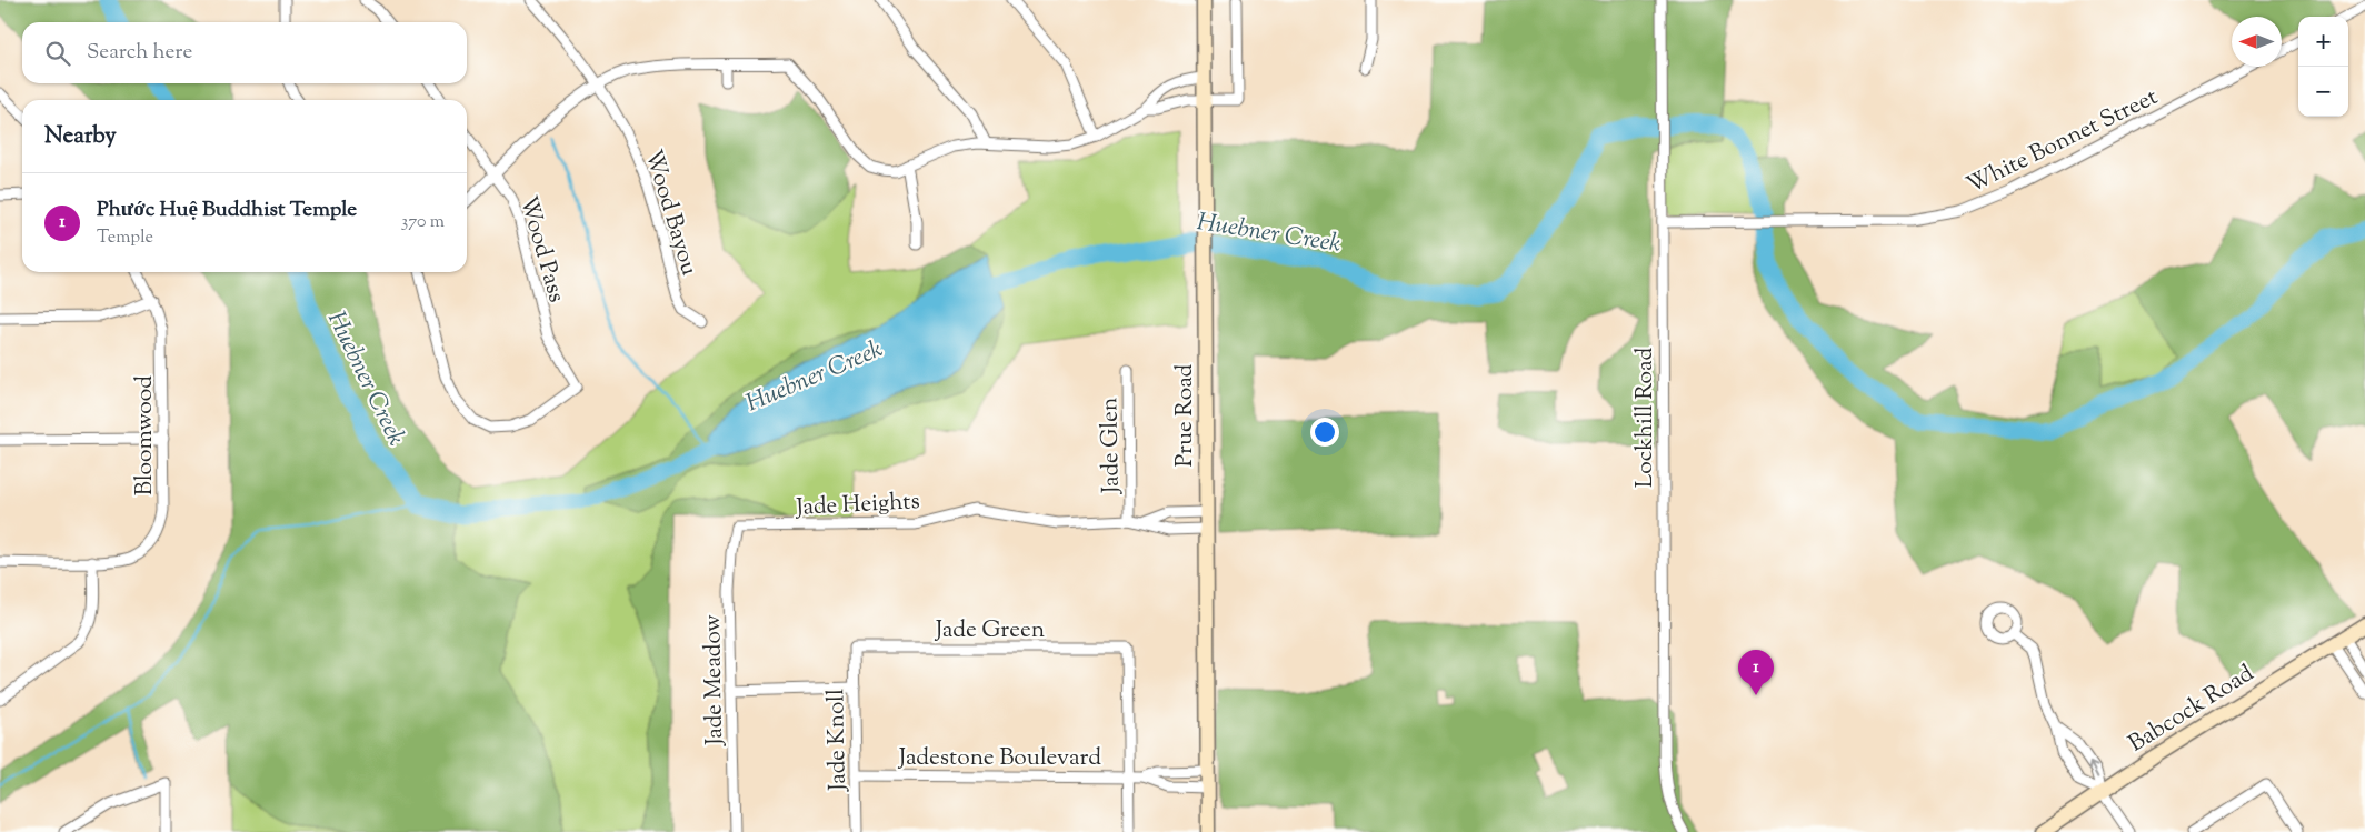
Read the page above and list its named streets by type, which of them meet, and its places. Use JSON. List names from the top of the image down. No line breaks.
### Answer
{"streets":{"main road":["Prue Road","Babcock Road"],"street":["White Bonnet Street","Wood Bayou","Wood Pass","Lockhill Road","Bloomwood","Jade Glen","Jade Heights","Jade Green","Jade Meadow","Jade Knoll","Jadestone Boulevard"]},"crossings":[["White Bonnet Street","Lockhill Road"],["Prue Road","Jade Heights"],["Prue Road","Jadestone Boulevard"],["Jade Glen","Jade Heights"],["Jade Heights","Jade Meadow"],["Jade Green","Jade Knoll"],["Jade Green","Jadestone Boulevard"],["Jade Knoll","Jadestone Boulevard"]],"water":["Huebner Creek"],"north":"left","page":{"map_buttons":["+","−"],"search":"Search here","heading":"Nearby","list":[{"mark":"1","name":"Phước Huệ Buddhist Temple","note":"Temple","value":"370 m"}],"pins":"1"}}
